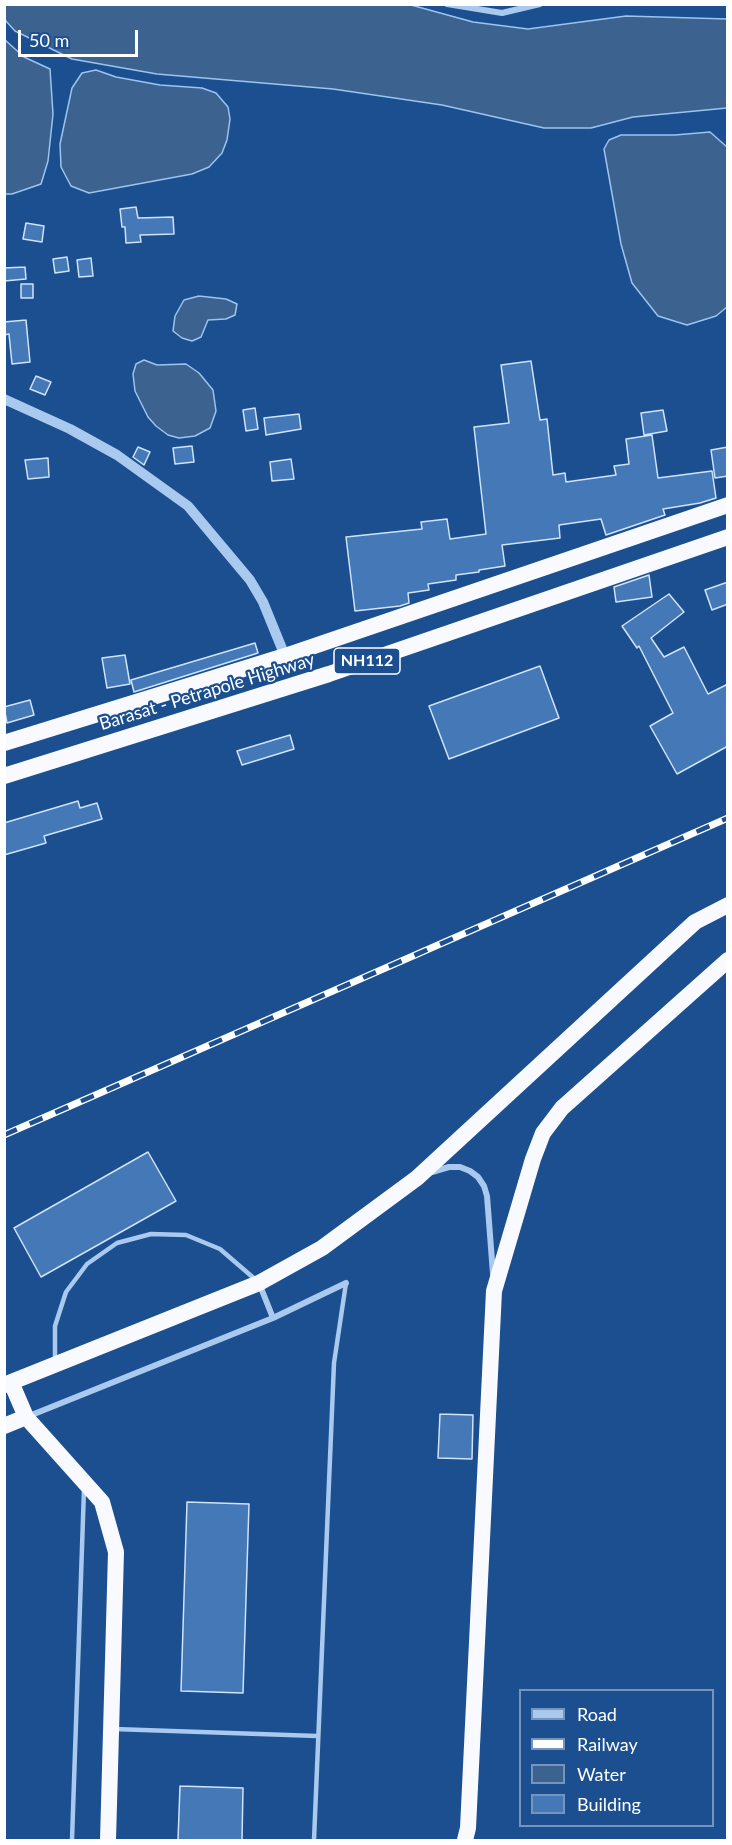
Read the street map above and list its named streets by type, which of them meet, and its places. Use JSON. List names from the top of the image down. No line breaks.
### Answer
{"streets":{"highway":["NH112","Barasat - Petrapole Highway"]},"legend":["Road","Railway","Water","Building"],"scale_bar":"50 m"}
